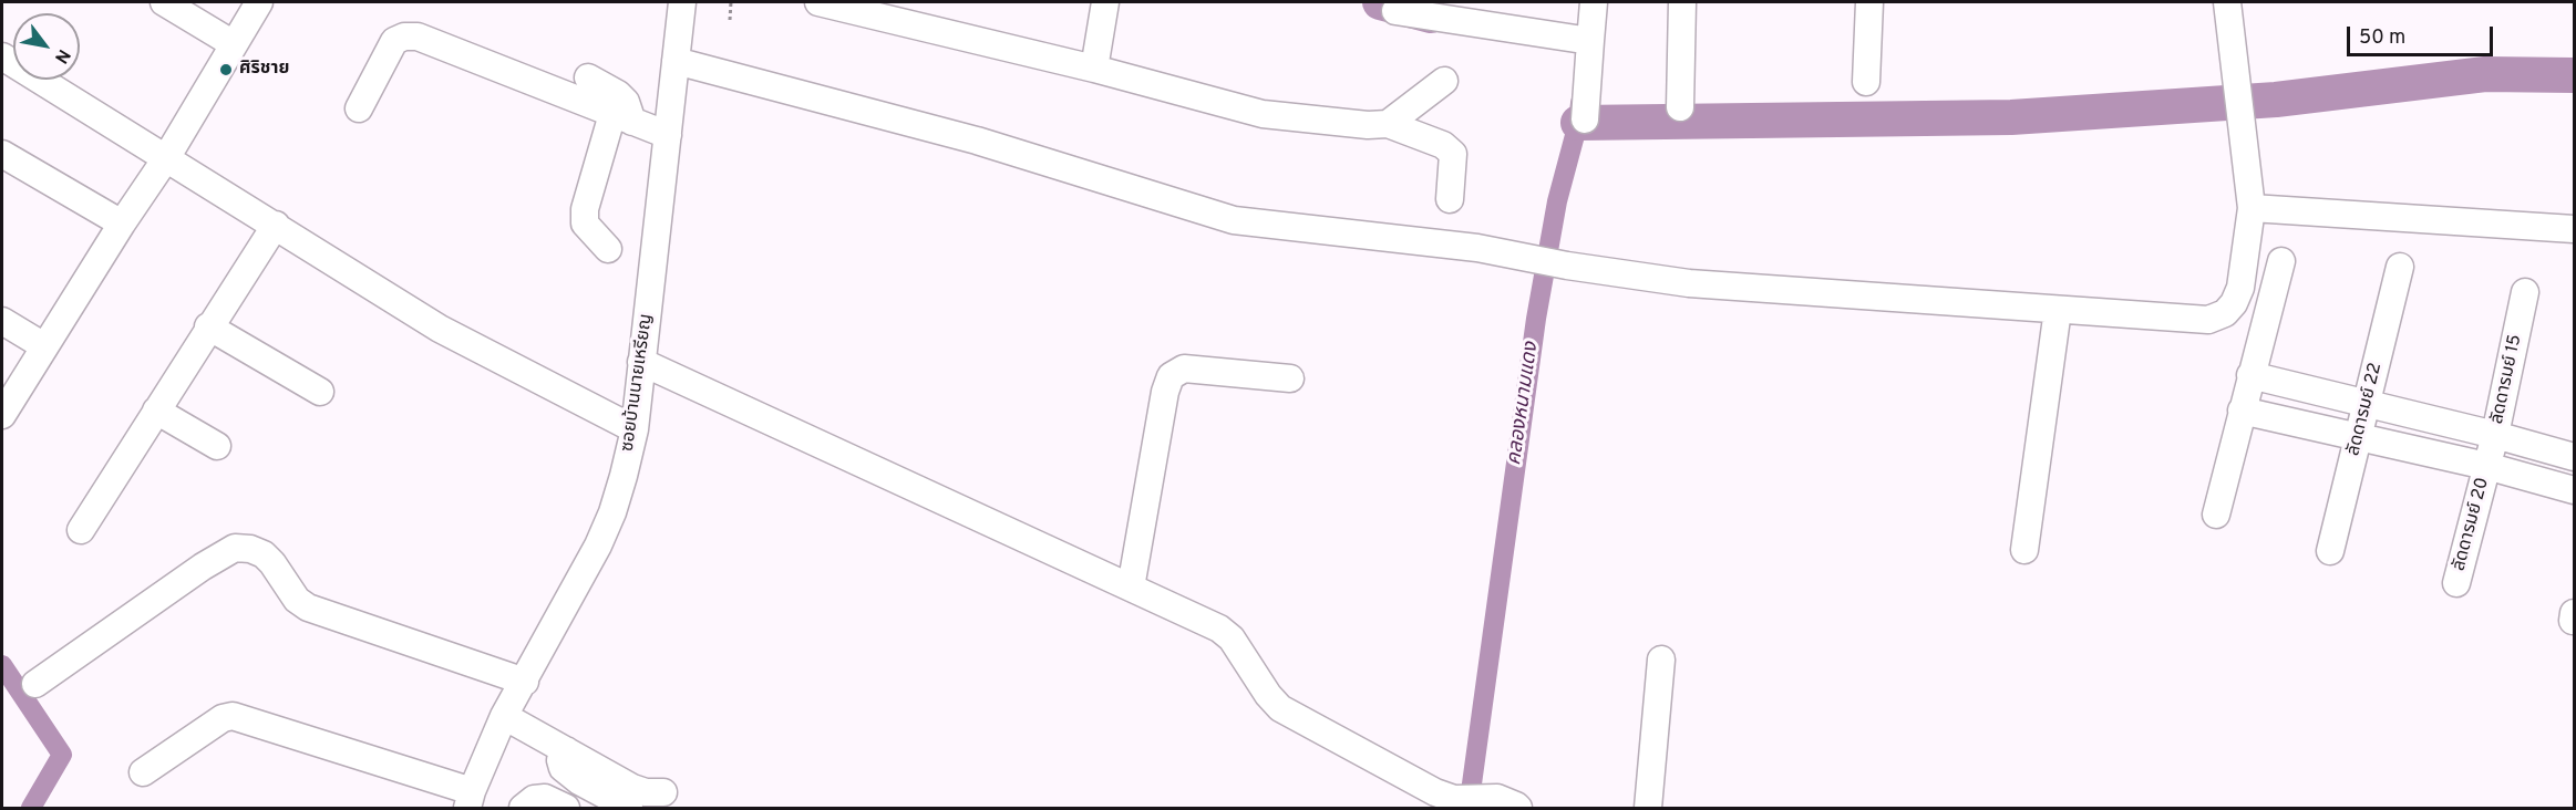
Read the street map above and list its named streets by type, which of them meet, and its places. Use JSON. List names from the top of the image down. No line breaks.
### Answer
{"streets":{"street":["ลัดดารมย์ 15","ซอยบ้านนายเหรียญ","ลัดดารมย์ 22","ลัดดารมย์ 20"]},"crossings":[["ลัดดารมย์ 15","ลัดดารมย์ 20"]],"water":["คลองหนามแดง"],"places":["ศิริชาย"],"scale_bar":"50 m","north":"bottom right"}
